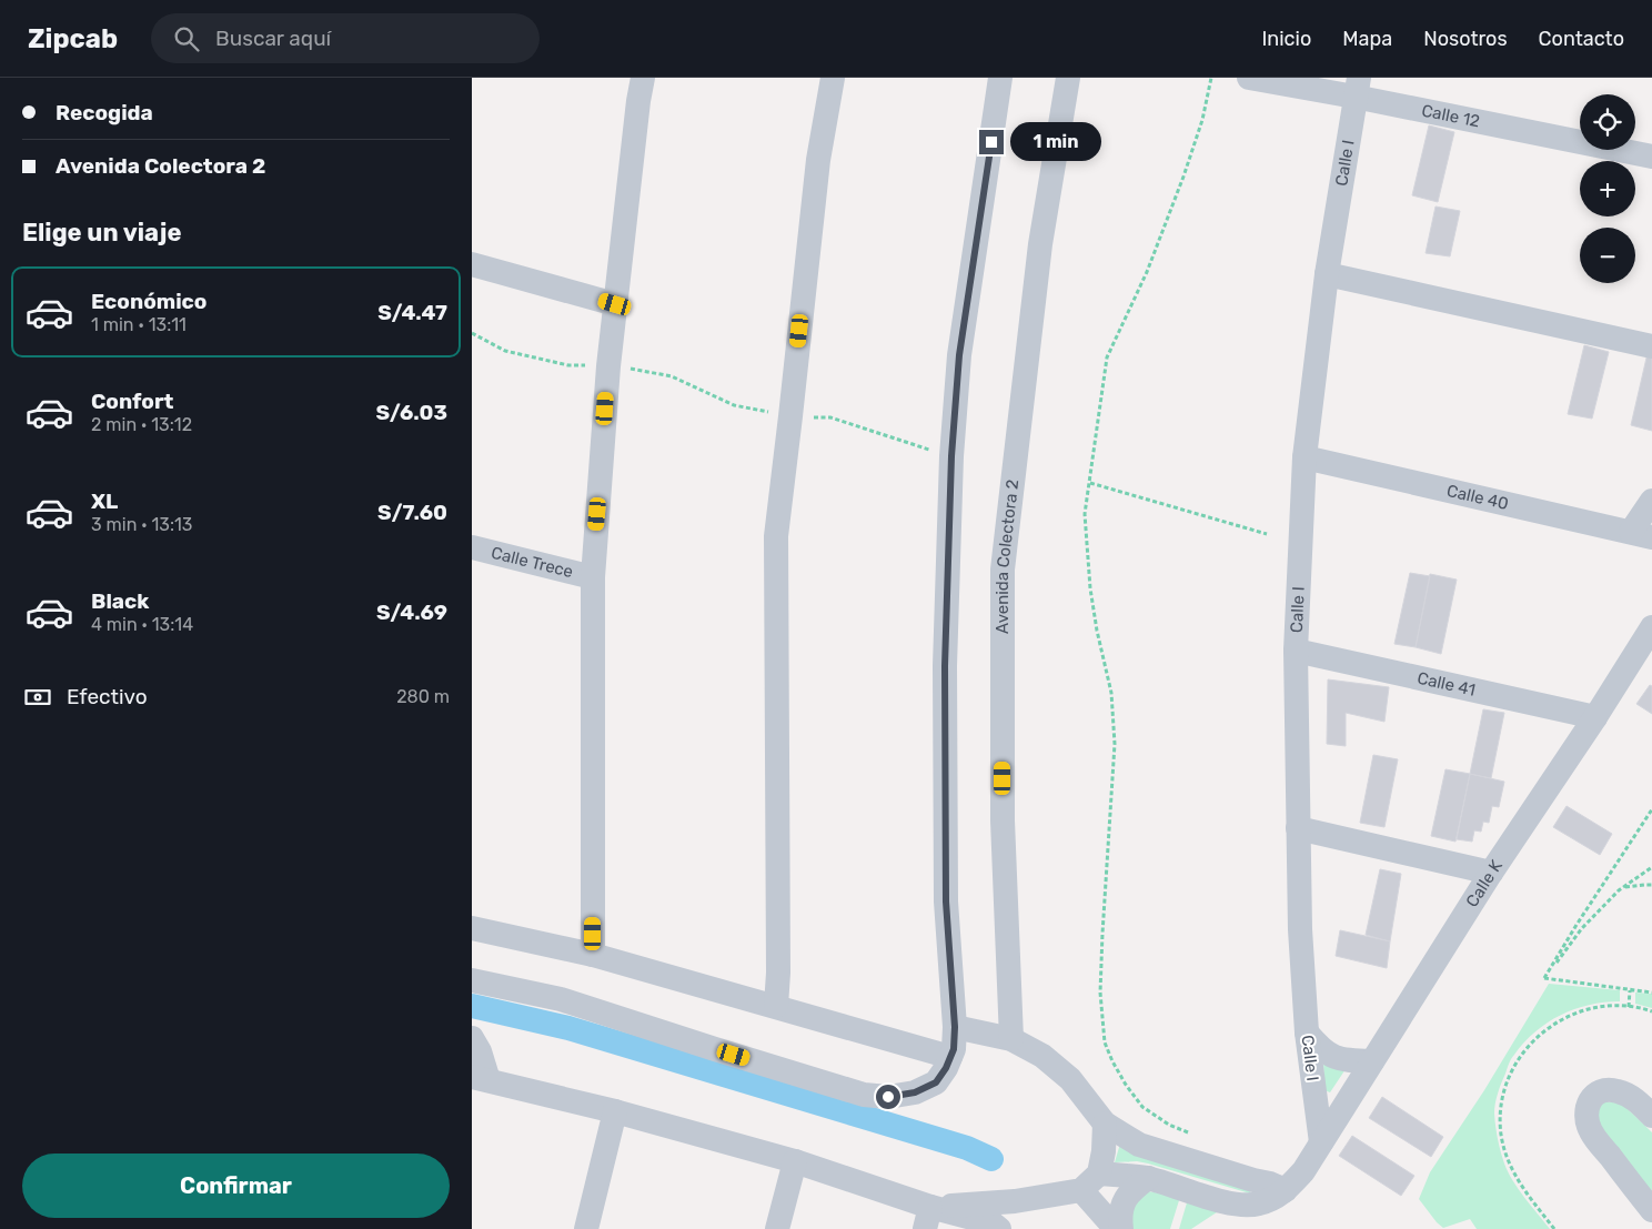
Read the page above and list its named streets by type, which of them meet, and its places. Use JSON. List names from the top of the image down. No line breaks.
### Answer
{"streets":{"street":["Calle 12","Calle I","Calle 40","Avenida Colectora 2","Calle Trece","Calle 41","Calle K"]},"crossings":[["Calle 12","Calle I"],["Calle I","Calle 40"],["Calle I","Calle 41"],["Calle I","Calle K"],["Calle 41","Calle K"]],"page":{"header":"Zipcab","search":"Buscar aquí","nav":["Inicio","Mapa","Nosotros","Contacto"],"banner":["Recogida","Avenida Colectora 2"],"map_buttons":["+","−"],"bubble":"1 min","heading":"Elige un viaje","list":[{"name":"Económico","note":"1 min · 13:11","value":"S/4.47"},{"name":"Confort","note":"2 min · 13:12","value":"S/6.03"},{"name":"XL","note":"3 min · 13:13","value":"S/7.60"},{"name":"Black","note":"4 min · 13:14","value":"S/4.69"}],"pay":["Efectivo","280 m"],"buttons":"Confirmar"}}
